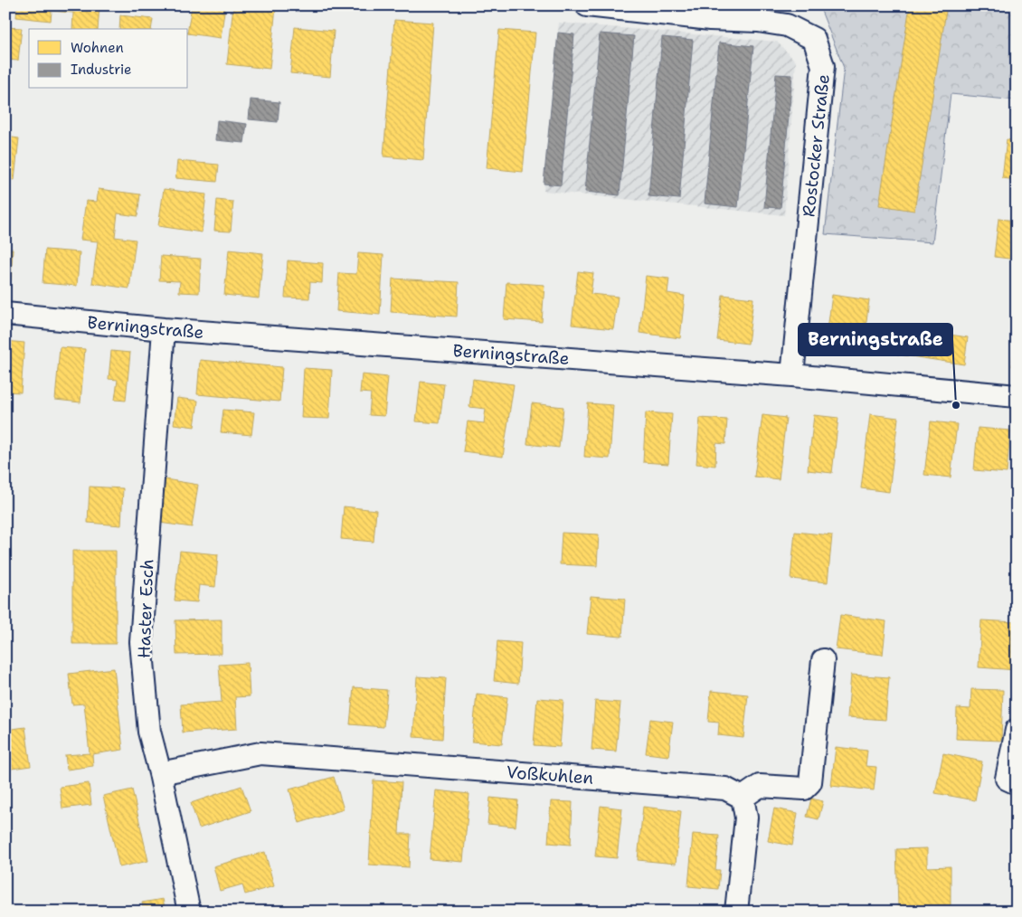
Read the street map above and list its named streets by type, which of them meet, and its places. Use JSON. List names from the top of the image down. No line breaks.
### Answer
{"streets":{"street":["Rostocker Straße","Berningstraße","Haster Esch","Voßkuhlen"]},"crossings":[["Rostocker Straße","Berningstraße"],["Berningstraße","Haster Esch"],["Haster Esch","Voßkuhlen"]],"places":["Berningstraße"],"legend":["Wohnen","Industrie"]}
